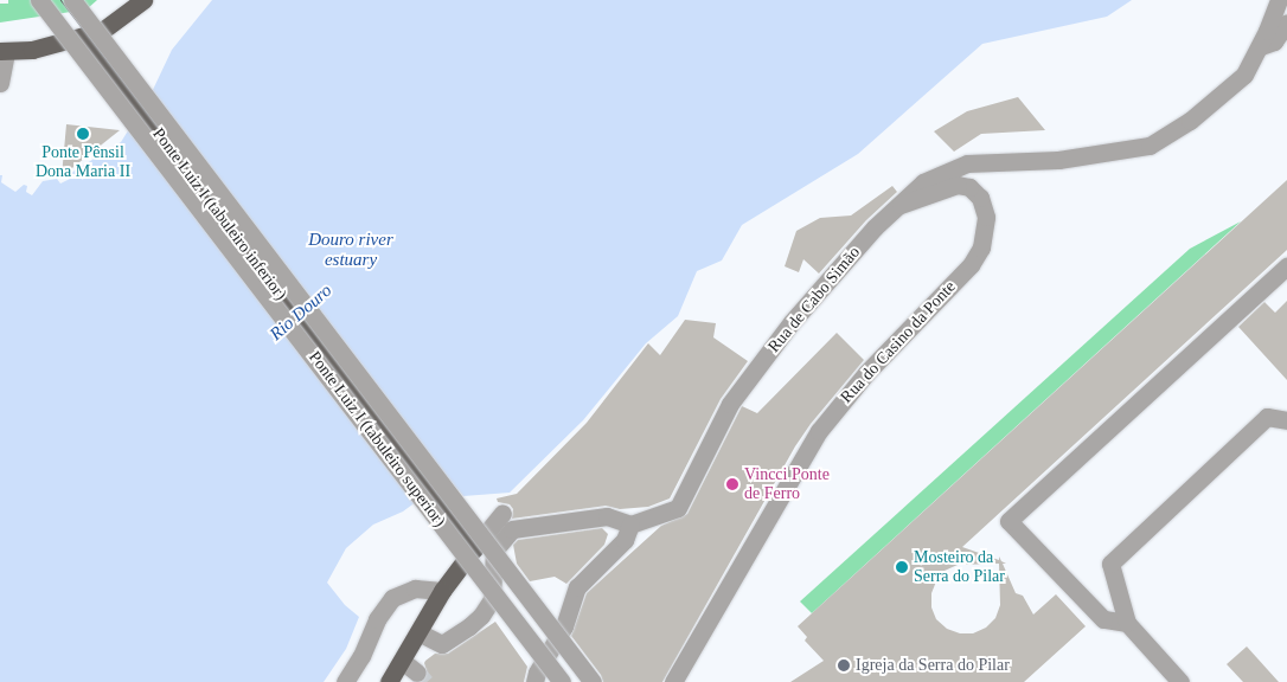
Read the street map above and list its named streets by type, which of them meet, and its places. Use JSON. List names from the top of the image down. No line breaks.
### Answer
{"streets":{"main road":["Ponte Luiz I (tabuleiro inferior)"],"street":["Rua de Cabo Simão","Rua do Casino da Ponte","Ponte Luiz I (tabuleiro superior)"]},"crossings":[["Rua de Cabo Simão","Rua do Casino da Ponte"]],"water":["Douro river estuary","Rio Douro"],"places":["Ponte Pênsil Dona Maria II","Vincci Ponte de Ferro","Mosteiro da Serra do Pilar","Igreja da Serra do Pilar"]}
